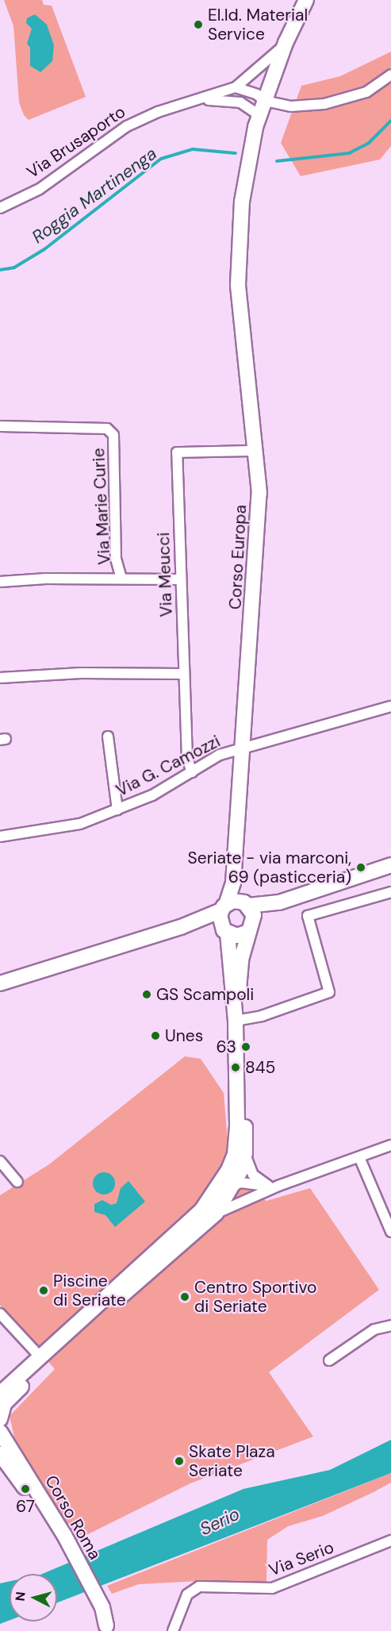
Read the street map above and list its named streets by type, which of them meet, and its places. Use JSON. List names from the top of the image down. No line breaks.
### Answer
{"streets":{"street":["Via Brusaporto","Via Marie Curie","Corso Europa","Via Meucci","Via G. Camozzi","Corso Roma","Via Serio"]},"crossings":[["Via Brusaporto","Corso Europa"],["Corso Europa","Via Meucci"],["Corso Europa","Via G. Camozzi"],["Via Meucci","Via G. Camozzi"]],"water":["Roggia Martinenga","Serio"],"places":["El.Id. Material Service","Seriate - via marconi, 69 (pasticceria)","GS Scampoli","Unes","63","845","Piscine di Seriate","Centro Sportivo di Seriate","Skate Plaza Seriate","67"],"north":"left"}
